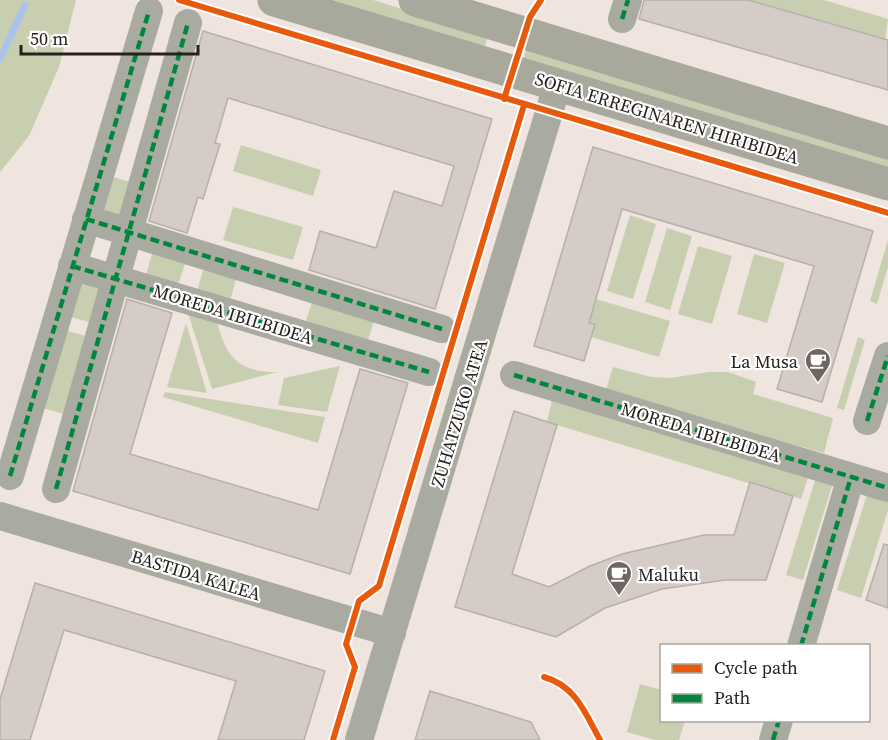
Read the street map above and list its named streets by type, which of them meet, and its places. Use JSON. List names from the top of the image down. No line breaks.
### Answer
{"streets":{"main road":["SOFIA ERREGINAREN HIRIBIDEA"],"street":["MOREDA IBILBIDEA","ZUHATZUKO ATEA","BASTIDA KALEA"]},"crossings":[["SOFIA ERREGINAREN HIRIBIDEA","ZUHATZUKO ATEA"],["ZUHATZUKO ATEA","BASTIDA KALEA"]],"places":{"cafe":["La Musa","Maluku"]},"legend":["Cycle path","Path"],"scale_bar":"50 m"}
